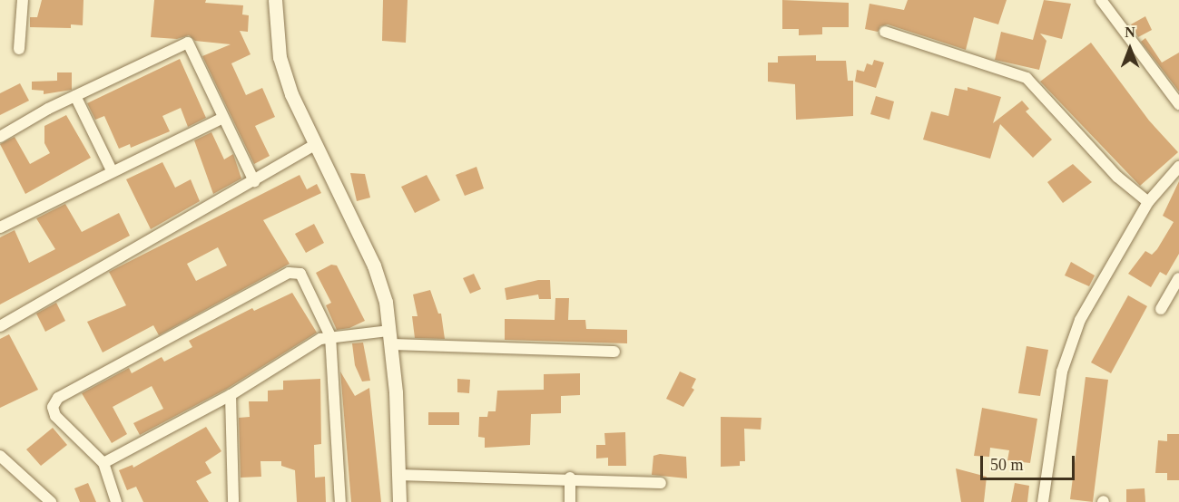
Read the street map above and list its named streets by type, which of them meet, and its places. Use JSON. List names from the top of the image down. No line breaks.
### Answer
{"scale_bar":"50 m","north":"top"}
